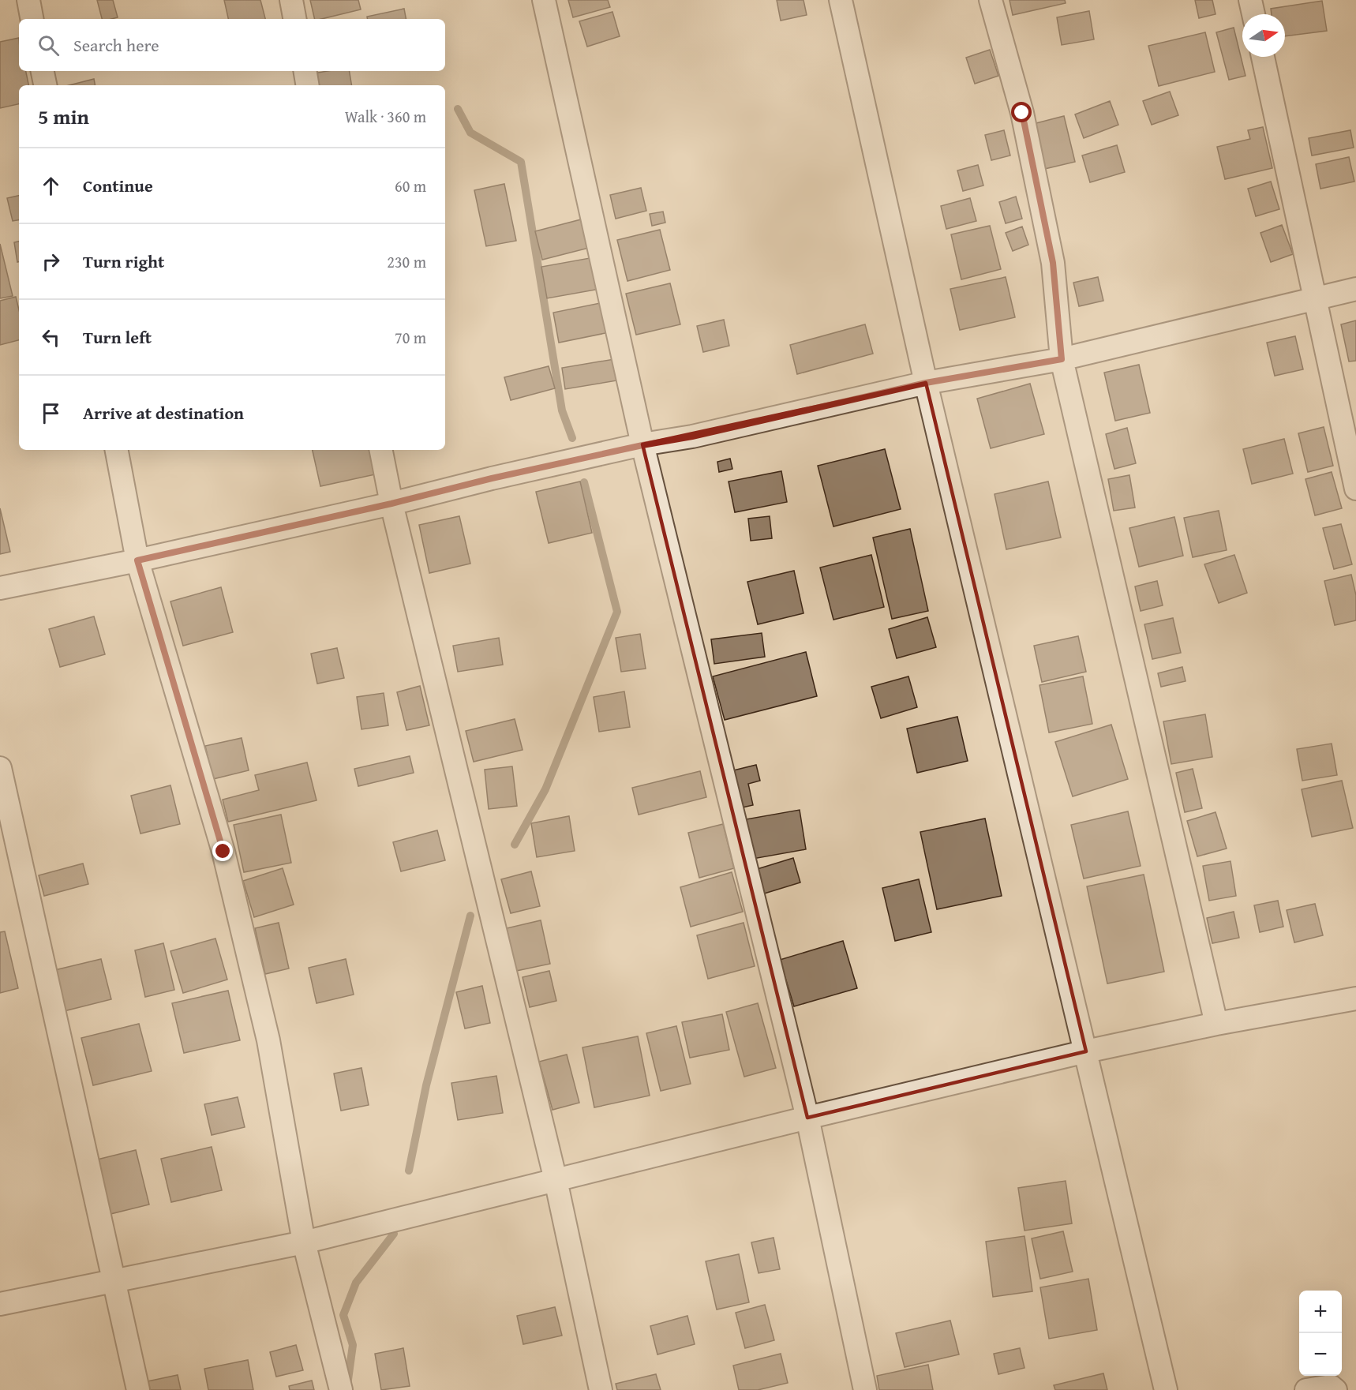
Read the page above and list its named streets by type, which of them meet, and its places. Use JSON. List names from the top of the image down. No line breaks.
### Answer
{"north":"right","page":{"search":"Search here","heading":["5 min","Walk · 360 m"],"list":[["Continue","60 m"],["Turn right","230 m"],["Turn left","70 m"],"Arrive at destination"],"map_buttons":["+","−"]}}
